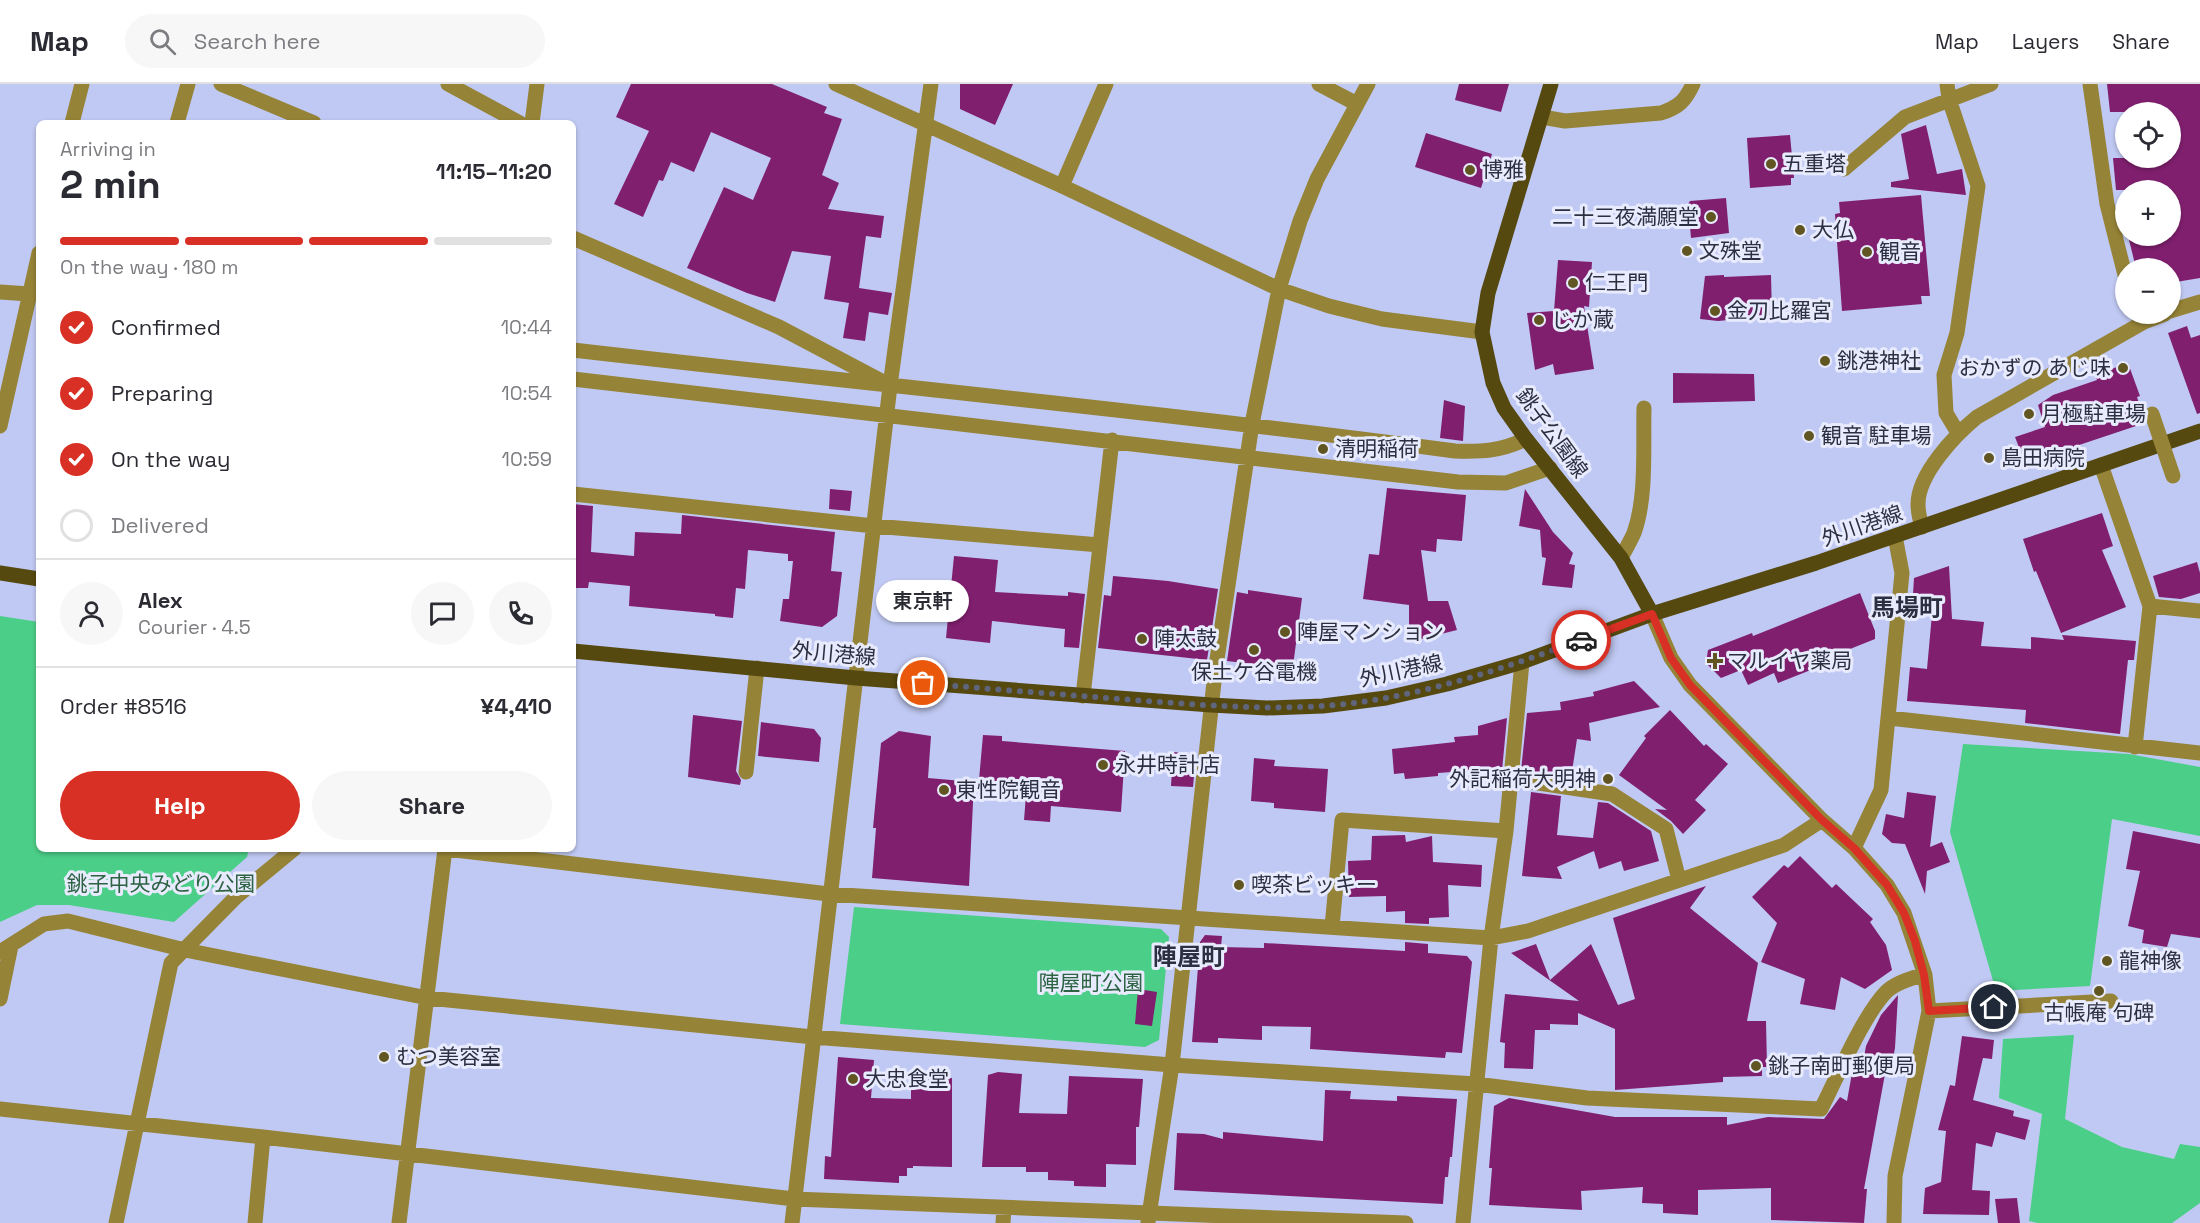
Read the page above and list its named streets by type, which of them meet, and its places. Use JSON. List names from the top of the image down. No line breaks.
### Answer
{"streets":{"main road":["銚子公園線","外川港線"]},"crossings":[["銚子公園線","外川港線"]],"districts":["馬場町","陣屋町"],"parks":["銚子中央みどり公園","陣屋町公園"],"places":{"other":["五重塔","博雅","二十三夜満願堂","大仏","文殊堂","観音","仁王門","金刀比羅宮","じか蔵","銚港神社","おかずの あじ味","月極駐車場","観音 駐車場","清明稲荷","島田病院","陣屋マンション","陣太鼓","保土ケ谷電機","東京軒","永井時計店","外記稲荷大明神","東性院観音","喫茶ビッキー","龍神像","古帳庵 句碑","むつ美容室","銚子南町郵便局","大忠食堂"],"health":["マルイヤ薬局"]},"page":{"header":"Map","search":"Search here","nav":["Map","Layers","Share"],"map_buttons":["+","−"],"heading":["2 min","Arriving in","11:15–11:20"],"panel":["Alex","Courier · 4.5","Order #8516","¥4,410"],"bar":"On the way · 180 m","list":[["Confirmed","10:44"],["Preparing","10:54"],["On the way","10:59"],"Delivered"],"bubble":"東京軒","buttons":["Help","Share"]}}
